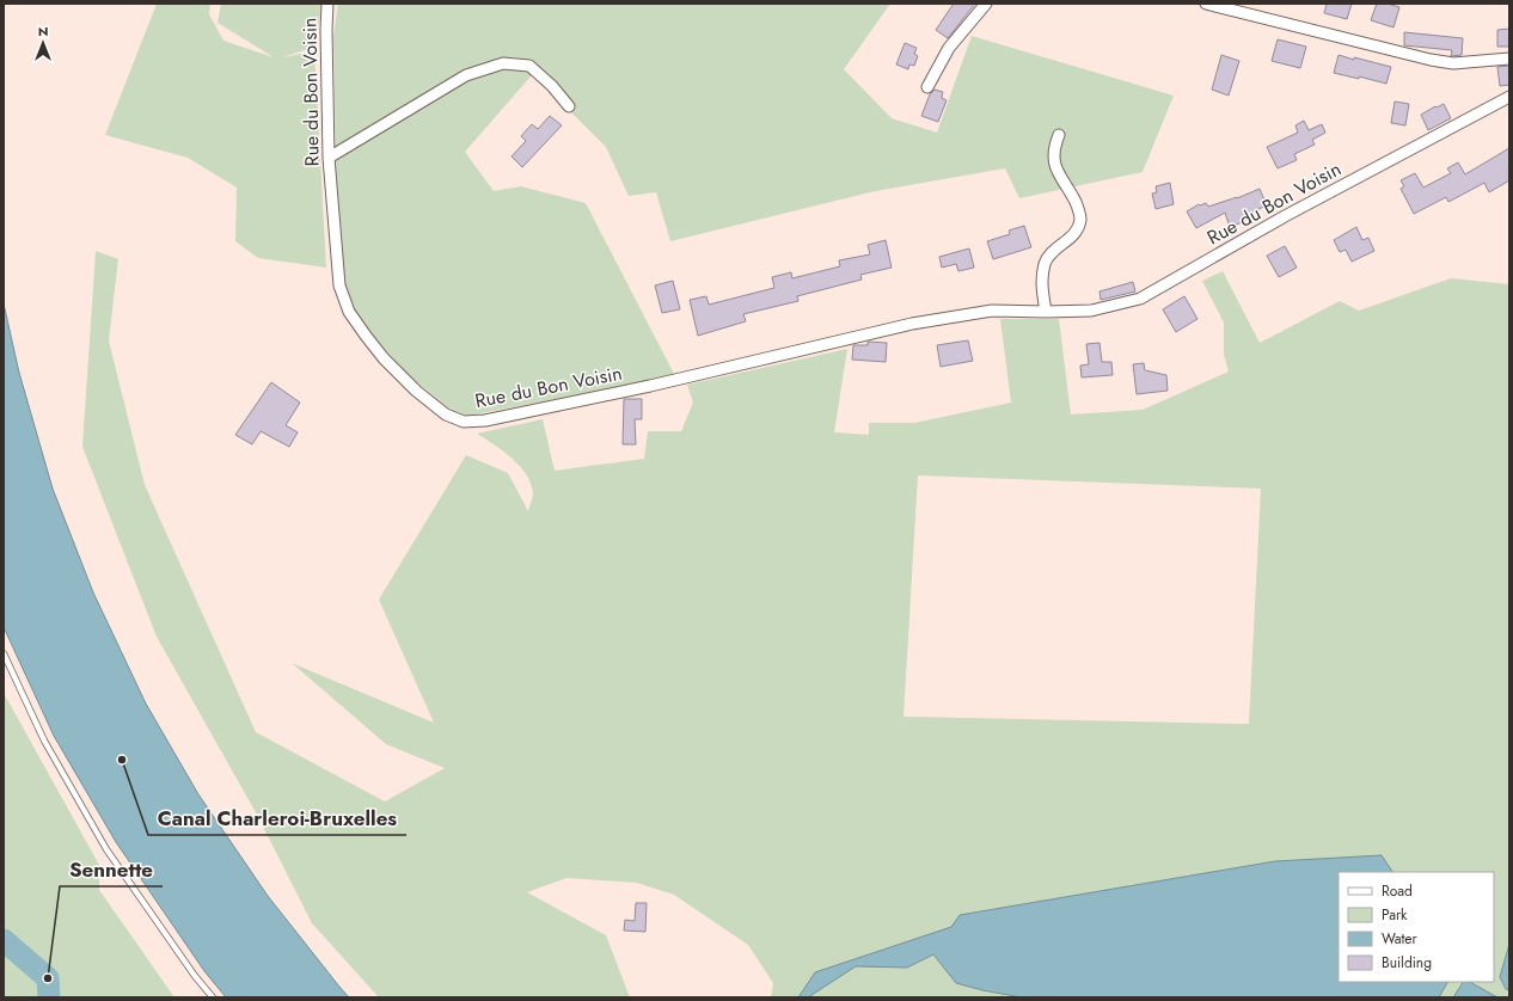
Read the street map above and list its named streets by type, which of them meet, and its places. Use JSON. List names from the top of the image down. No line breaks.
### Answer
{"streets":{"street":["Rue du Bon Voisin"]},"places":["Canal Charleroi-Bruxelles","Sennette"],"legend":["Road","Park","Water","Building"],"north":"top"}
